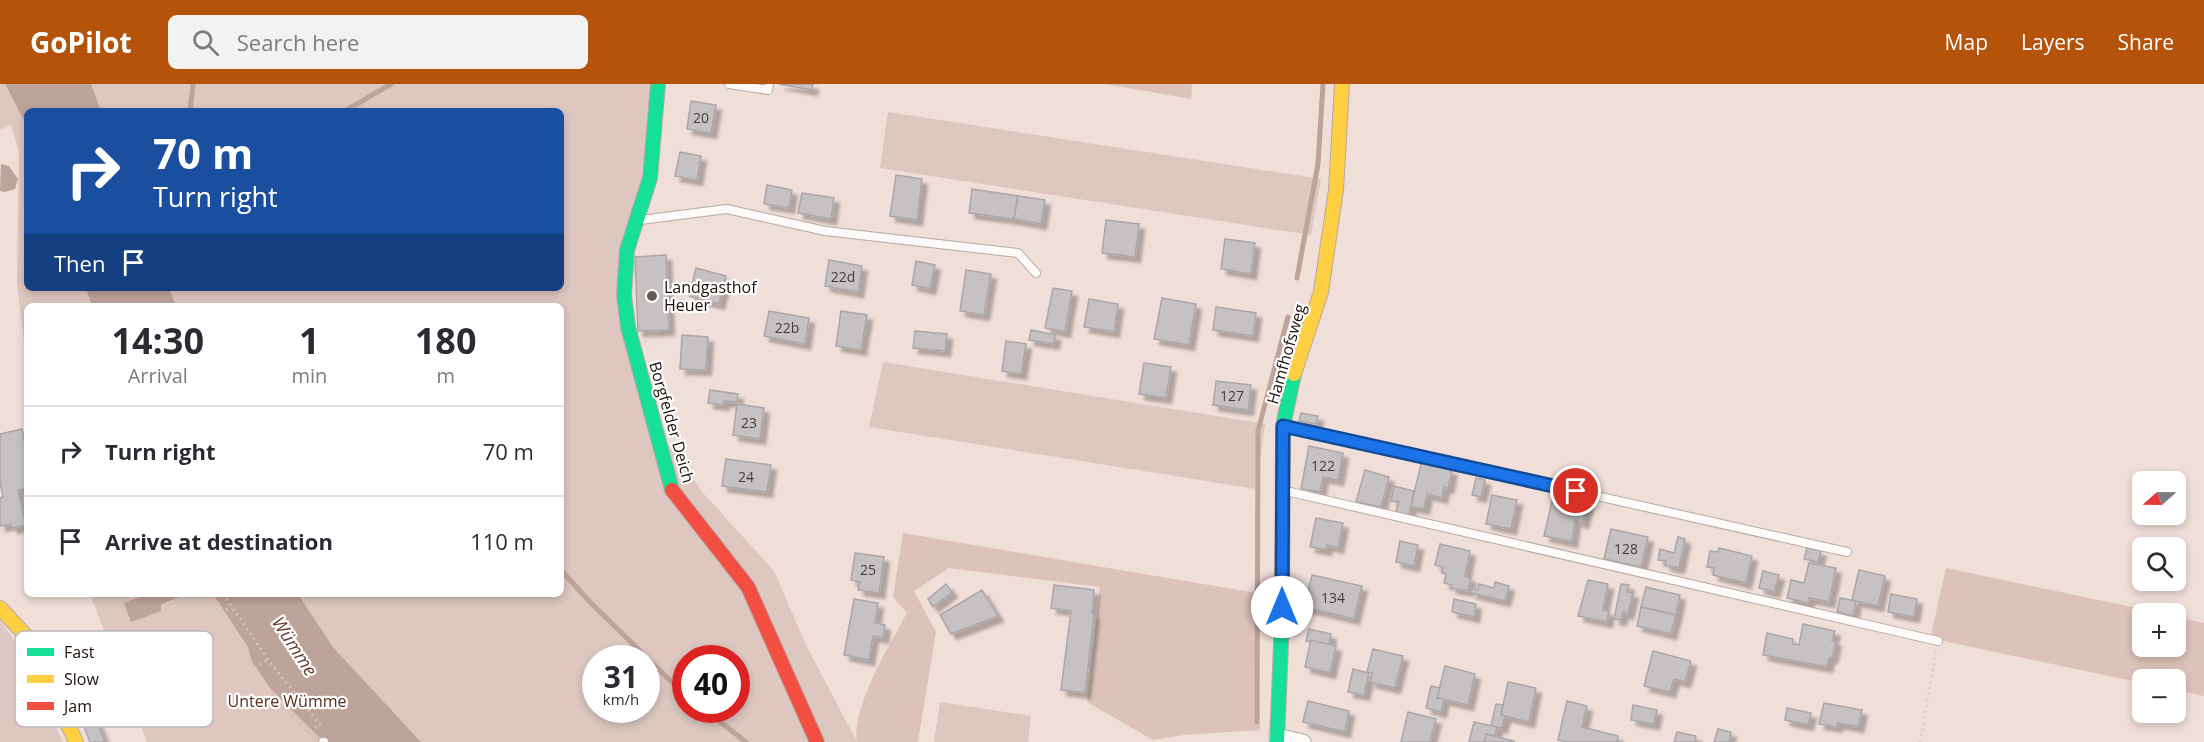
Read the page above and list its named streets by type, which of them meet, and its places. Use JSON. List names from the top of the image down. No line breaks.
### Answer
{"streets":{"street":["Hamfhofsweg","Borgfelder Deich"]},"water":["Wümme"],"parks":["Untere Wümme"],"places":["Landgasthof Heuer"],"house_numbers":["20","22d","22b","127","23","122","24","128","25","134"],"legend":["Fast","Slow","Jam"],"north":"left","page":{"header":"GoPilot","search":"Search here","nav":["Map","Layers","Share"],"turn":["70 m","Turn right"],"then":"Then","eta":["14:30","Arrival","1","min","180","m"],"list":[{"name":"Turn right","value":"70 m"},{"name":"Arrive at destination","value":"110 m"}],"map_buttons":["+","−"],"speed":"31 km/h","limit":"40"}}
